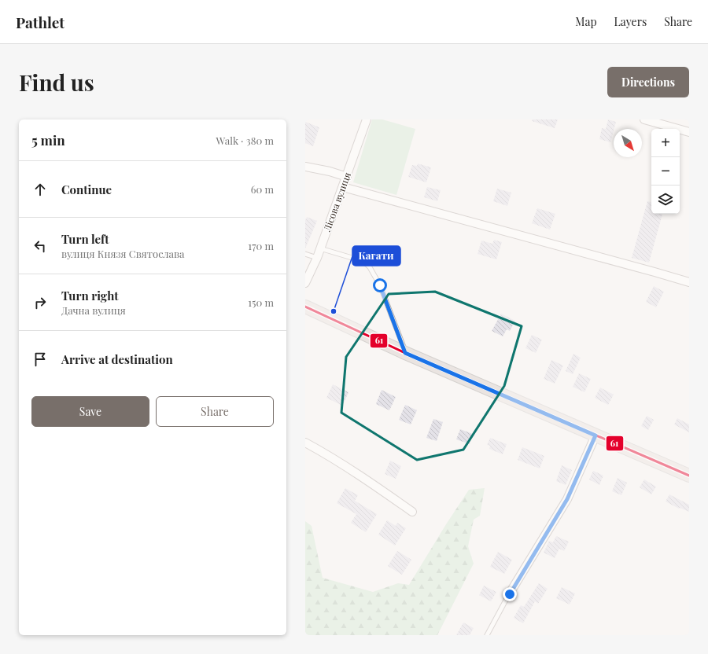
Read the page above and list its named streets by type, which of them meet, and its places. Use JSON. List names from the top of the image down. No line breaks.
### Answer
{"streets":{"street":["Лісова вулиця"]},"places":["Кагати"],"lines":["transit line 61"],"north":"bottom right","page":{"header":"Pathlet","nav":["Map","Layers","Share"],"buttons":["Directions",["Save","Share"]],"title":"Find us","heading":["5 min","Walk · 380 m"],"map_buttons":["+","−"],"list":[["Continue","60 m"],["Turn left","вулиця Князя Святослава","170 m"],["Turn right","Дачна вулиця","150 m"],"Arrive at destination"]}}
